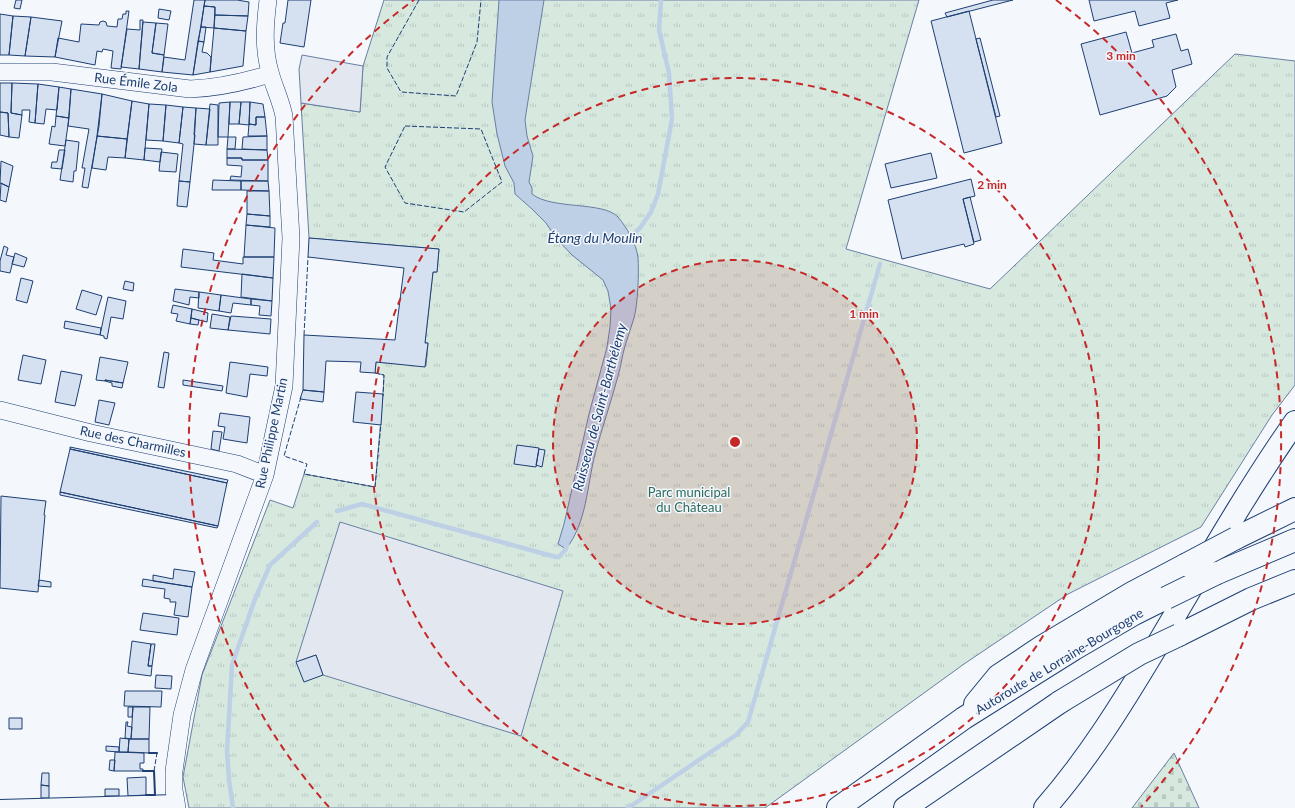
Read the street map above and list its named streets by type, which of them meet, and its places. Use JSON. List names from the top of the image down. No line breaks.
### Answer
{"streets":{"highway":["Autoroute de Lorraine-Bourgogne"],"street":["Rue Émile Zola","Rue Philippe Martin","Rue des Charmilles"]},"crossings":[["Rue Émile Zola","Rue Philippe Martin"],["Rue Philippe Martin","Rue des Charmilles"]],"water":["Étang du Moulin","Ruisseau de Saint-Barthélemy"],"parks":["Parc municipal du Château"],"rings":["3 min","2 min","1 min"]}
